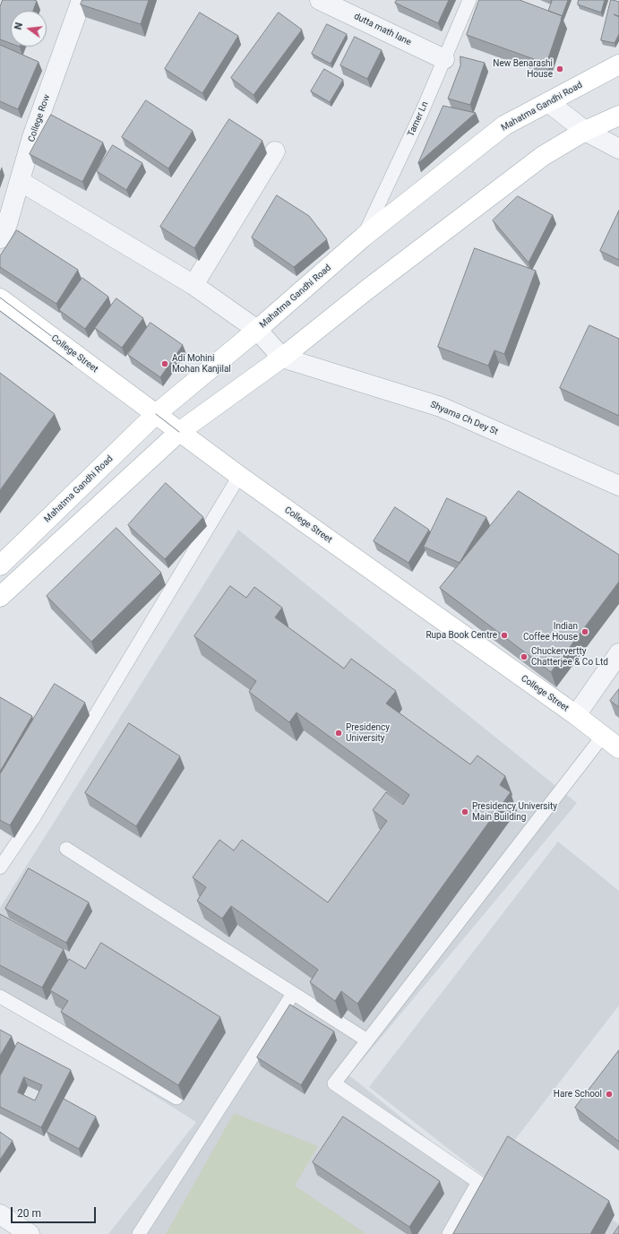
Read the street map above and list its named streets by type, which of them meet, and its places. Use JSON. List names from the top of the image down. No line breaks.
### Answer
{"streets":{"main road":["Mahatma Gandhi Road","College Street"],"street":["dutta math lane","College Row","Shyama Ch Dey St"],"lane":["Tamer Ln"]},"crossings":[["dutta math lane","Tamer Ln"],["Mahatma Gandhi Road","Tamer Ln"],["Mahatma Gandhi Road","College Street"]],"places":["New Benarashi House","Adi Mohini Mohan Kanjilal","Indian Coffee House","Rupa Book Centre","Chuckervertty Chatterjee & Co Ltd","Presidency University","Presidency University Main Building","Hare School"],"scale_bar":"20 m","north":"left"}
